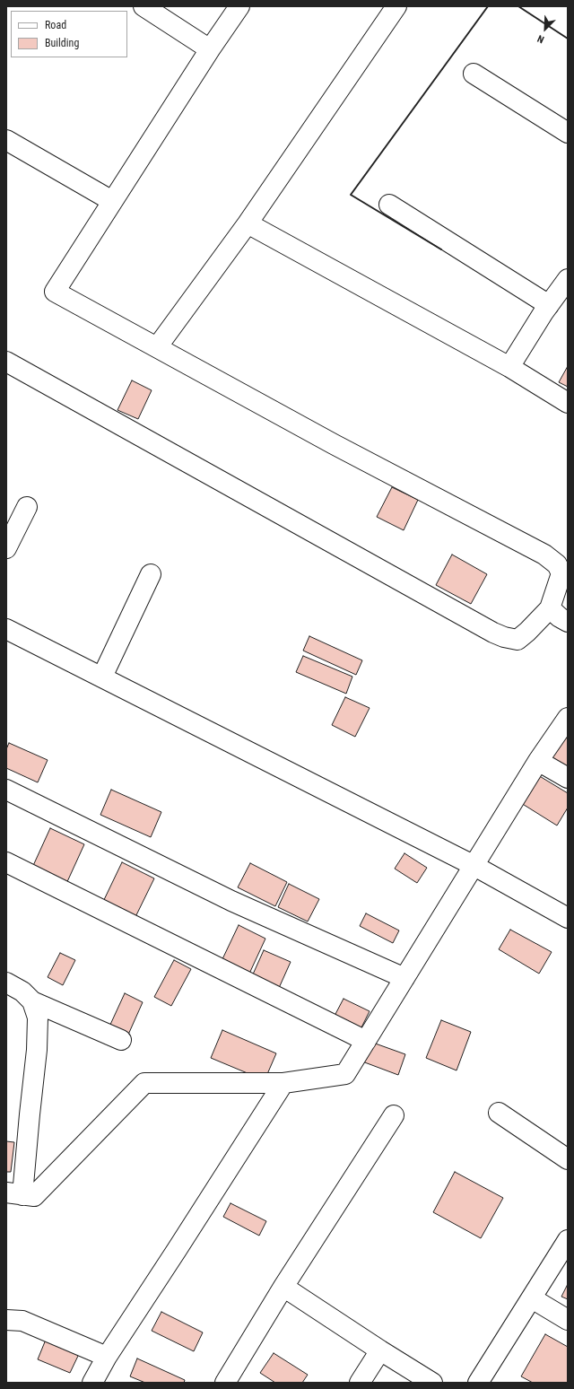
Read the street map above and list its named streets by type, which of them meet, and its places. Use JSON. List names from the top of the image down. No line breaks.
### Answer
{"legend":["Road","Building"],"north":"bottom left"}
